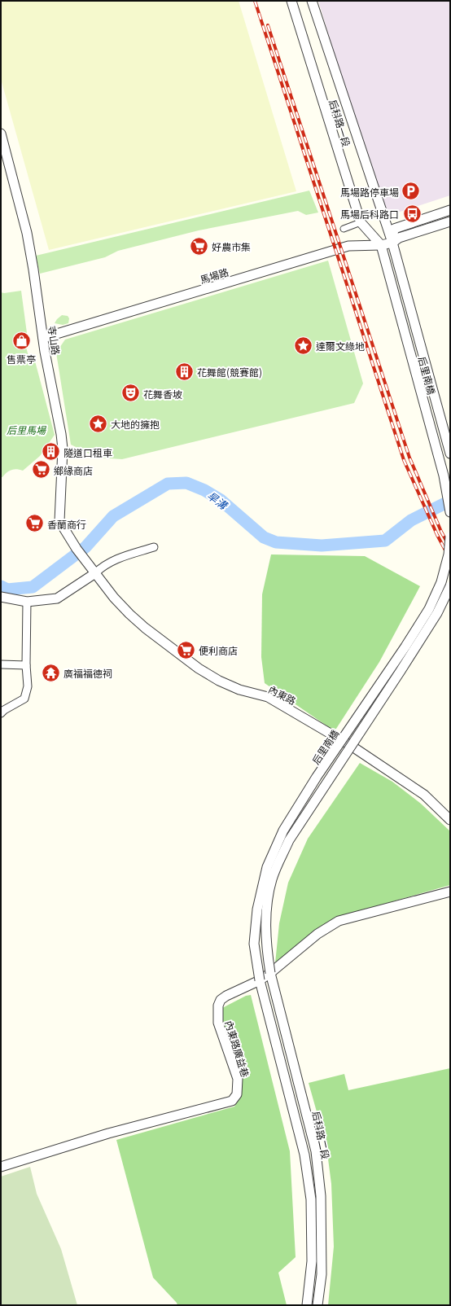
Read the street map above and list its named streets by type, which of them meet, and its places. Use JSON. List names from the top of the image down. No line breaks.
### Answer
{"streets":{"street":["后科路一段","馬場路","寺山路","后里南橋","內東路","內東路廣益巷","后科路二段"]},"crossings":[["后科路一段","馬場路"],["后科路一段","后里南橋"],["馬場路","寺山路"],["馬場路","后里南橋"],["寺山路","內東路"],["后里南橋","內東路廣益巷"],["內東路廣益巷","后科路二段"]],"water":["旱溝"],"parks":["后里馬場"],"places":{"parking":["馬場路停車場"],"bus stop":["馬場后科路口"],"supermarket":["好農市集","鄉緣商店","香蘭商行","便利商店"],"shop":["售票亭"],"place":["達爾文綠地","大地的擁抱"],"building":["花舞館(競賽館)","隧道口租車"],"theatre":["花舞香坡"],"temple":["廣福福德祠"]}}
